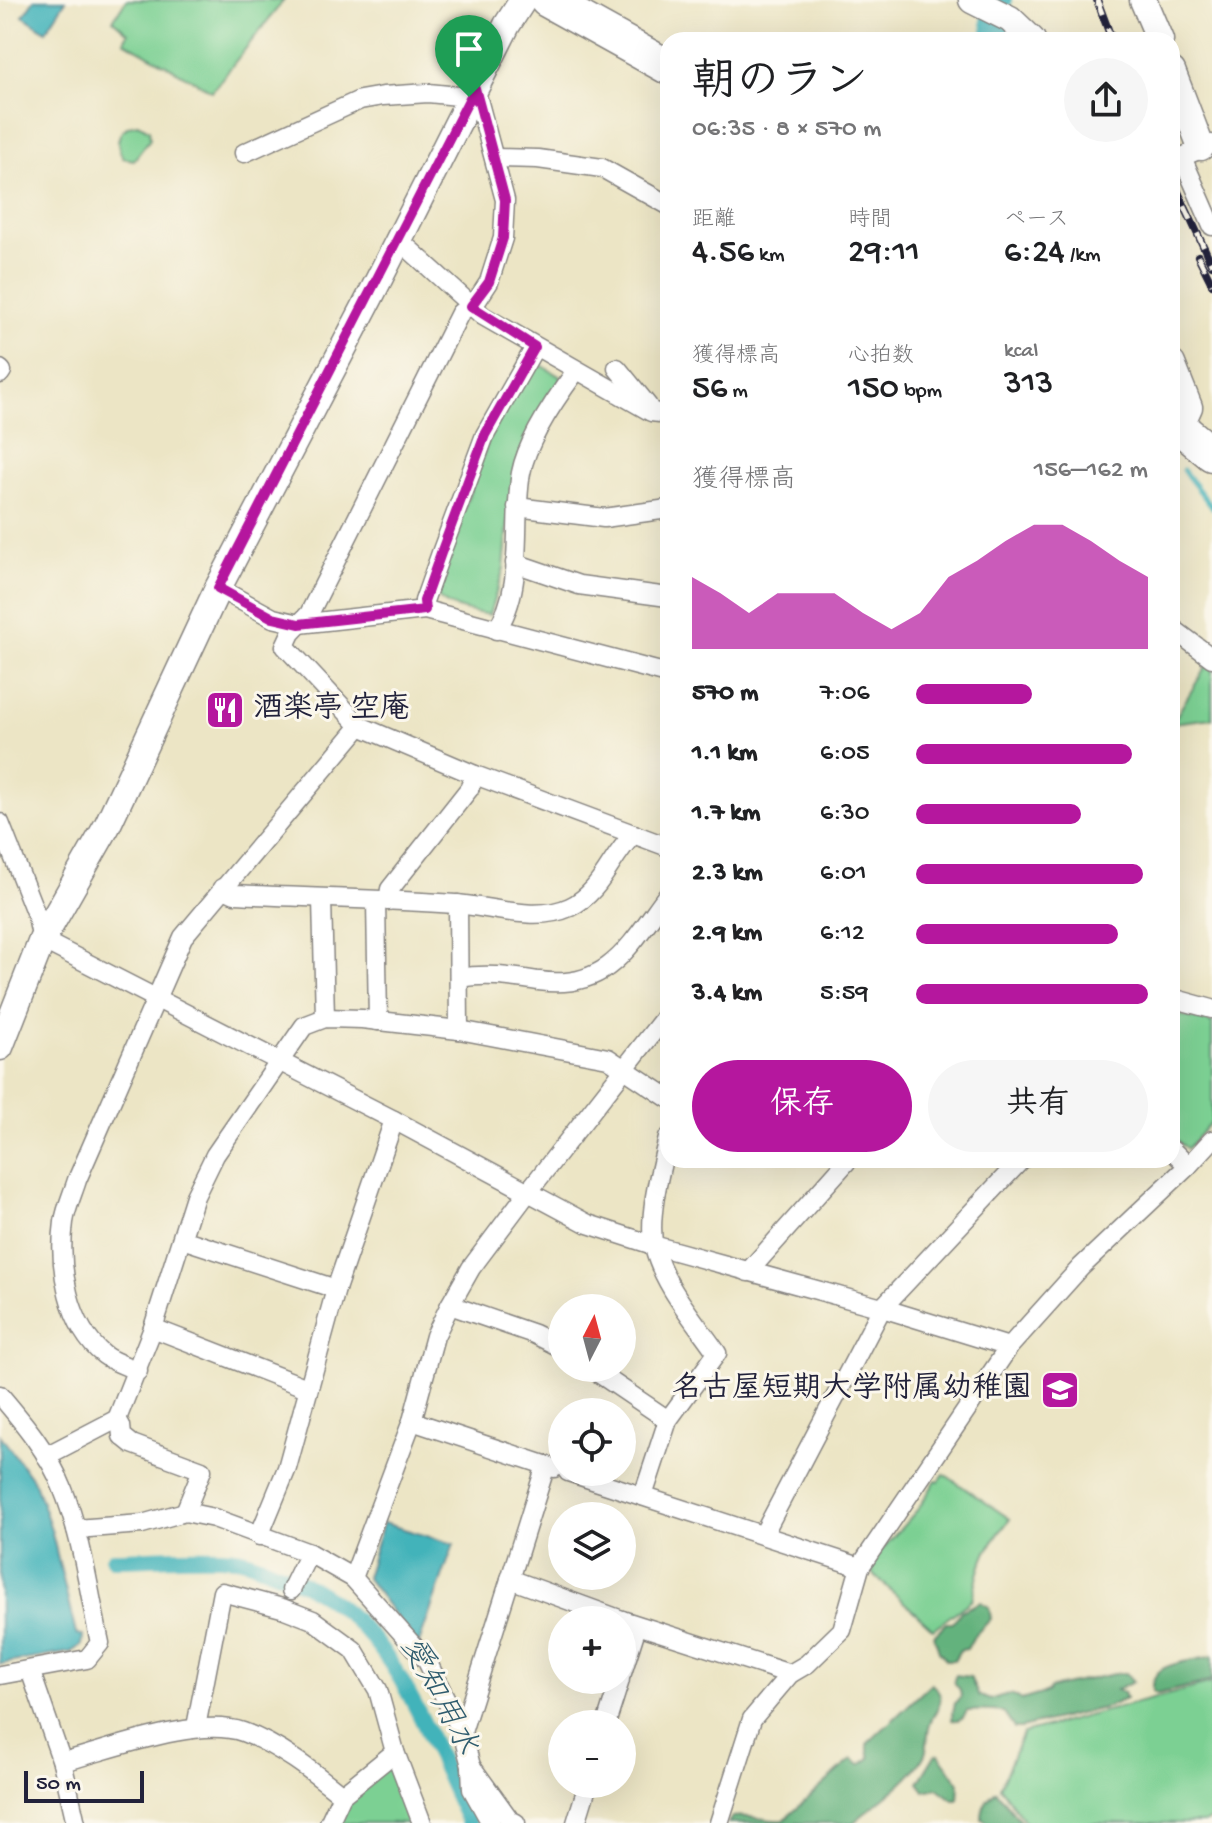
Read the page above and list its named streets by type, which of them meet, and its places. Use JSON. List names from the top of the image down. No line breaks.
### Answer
{"water":["愛知用水"],"places":{"restaurant":["酒楽亭 空庵"],"school or university":["名古屋短期大学附属幼稚園"]},"scale_bar":"50 m","north":"top","page":{"heading":["朝のラン","06:35 · 8 × 570 m"],"stats":[["距離","4.56 km"],["時間","29:11"],["ペース","6:24 /km"],["獲得標高","56 m"],["心拍数","150 bpm"],["kcal","313"]],"chart":["獲得標高","156–162 m"],"list":[{"name":"570 m","note":"7:06"},{"name":"1.1 km","note":"6:05"},{"name":"1.7 km","note":"6:30"},{"name":"2.3 km","note":"6:01"},{"name":"2.9 km","note":"6:12"},{"name":"3.4 km","note":"5:59"}],"buttons":["保存","共有"],"map_buttons":["+","−"],"scale":"50 m"}}
